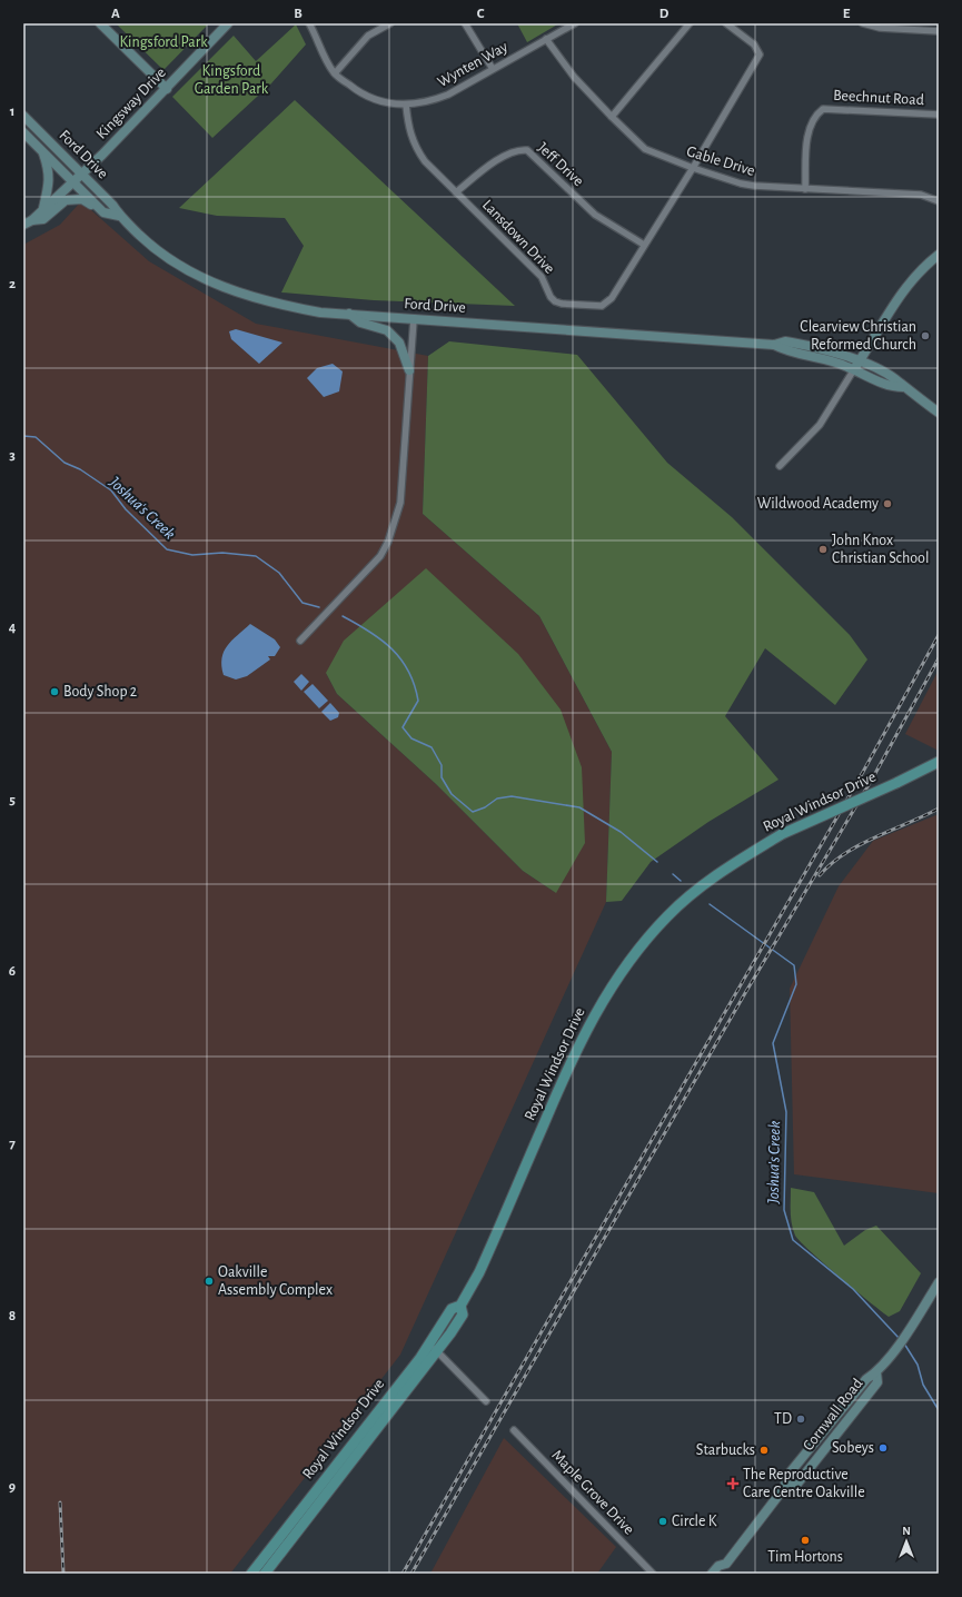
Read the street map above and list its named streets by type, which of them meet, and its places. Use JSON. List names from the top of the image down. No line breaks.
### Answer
{"streets":{"main road":["Kingsway Drive","Ford Drive","Royal Windsor Drive","Cornwall Road"],"street":["Wynten Way","Beechnut Road","Gable Drive","Jeff Drive","Lansdown Drive","Maple Grove Drive"]},"crossings":[["Wynten Way","Gable Drive"],["Wynten Way","Lansdown Drive"],["Beechnut Road","Gable Drive"],["Kingsway Drive","Ford Drive"],["Gable Drive","Lansdown Drive"],["Jeff Drive","Lansdown Drive"]],"water":["Joshua's Creek"],"parks":["Kingsford Park","Kingsford Garden Park"],"places":{"other":["Clearview Christian Reformed Church","Wildwood Academy","John Knox Christian School","Body Shop 2","Oakville Assembly Complex","TD","Sobeys","Starbucks","Circle K","Tim Hortons"],"health":["The Reproductive Care Centre Oakville"]},"north":"top","grid":{"columns":["A","B","C","D","E"],"rows":["1","2","3","4","5","6","7","8","9"]}}
